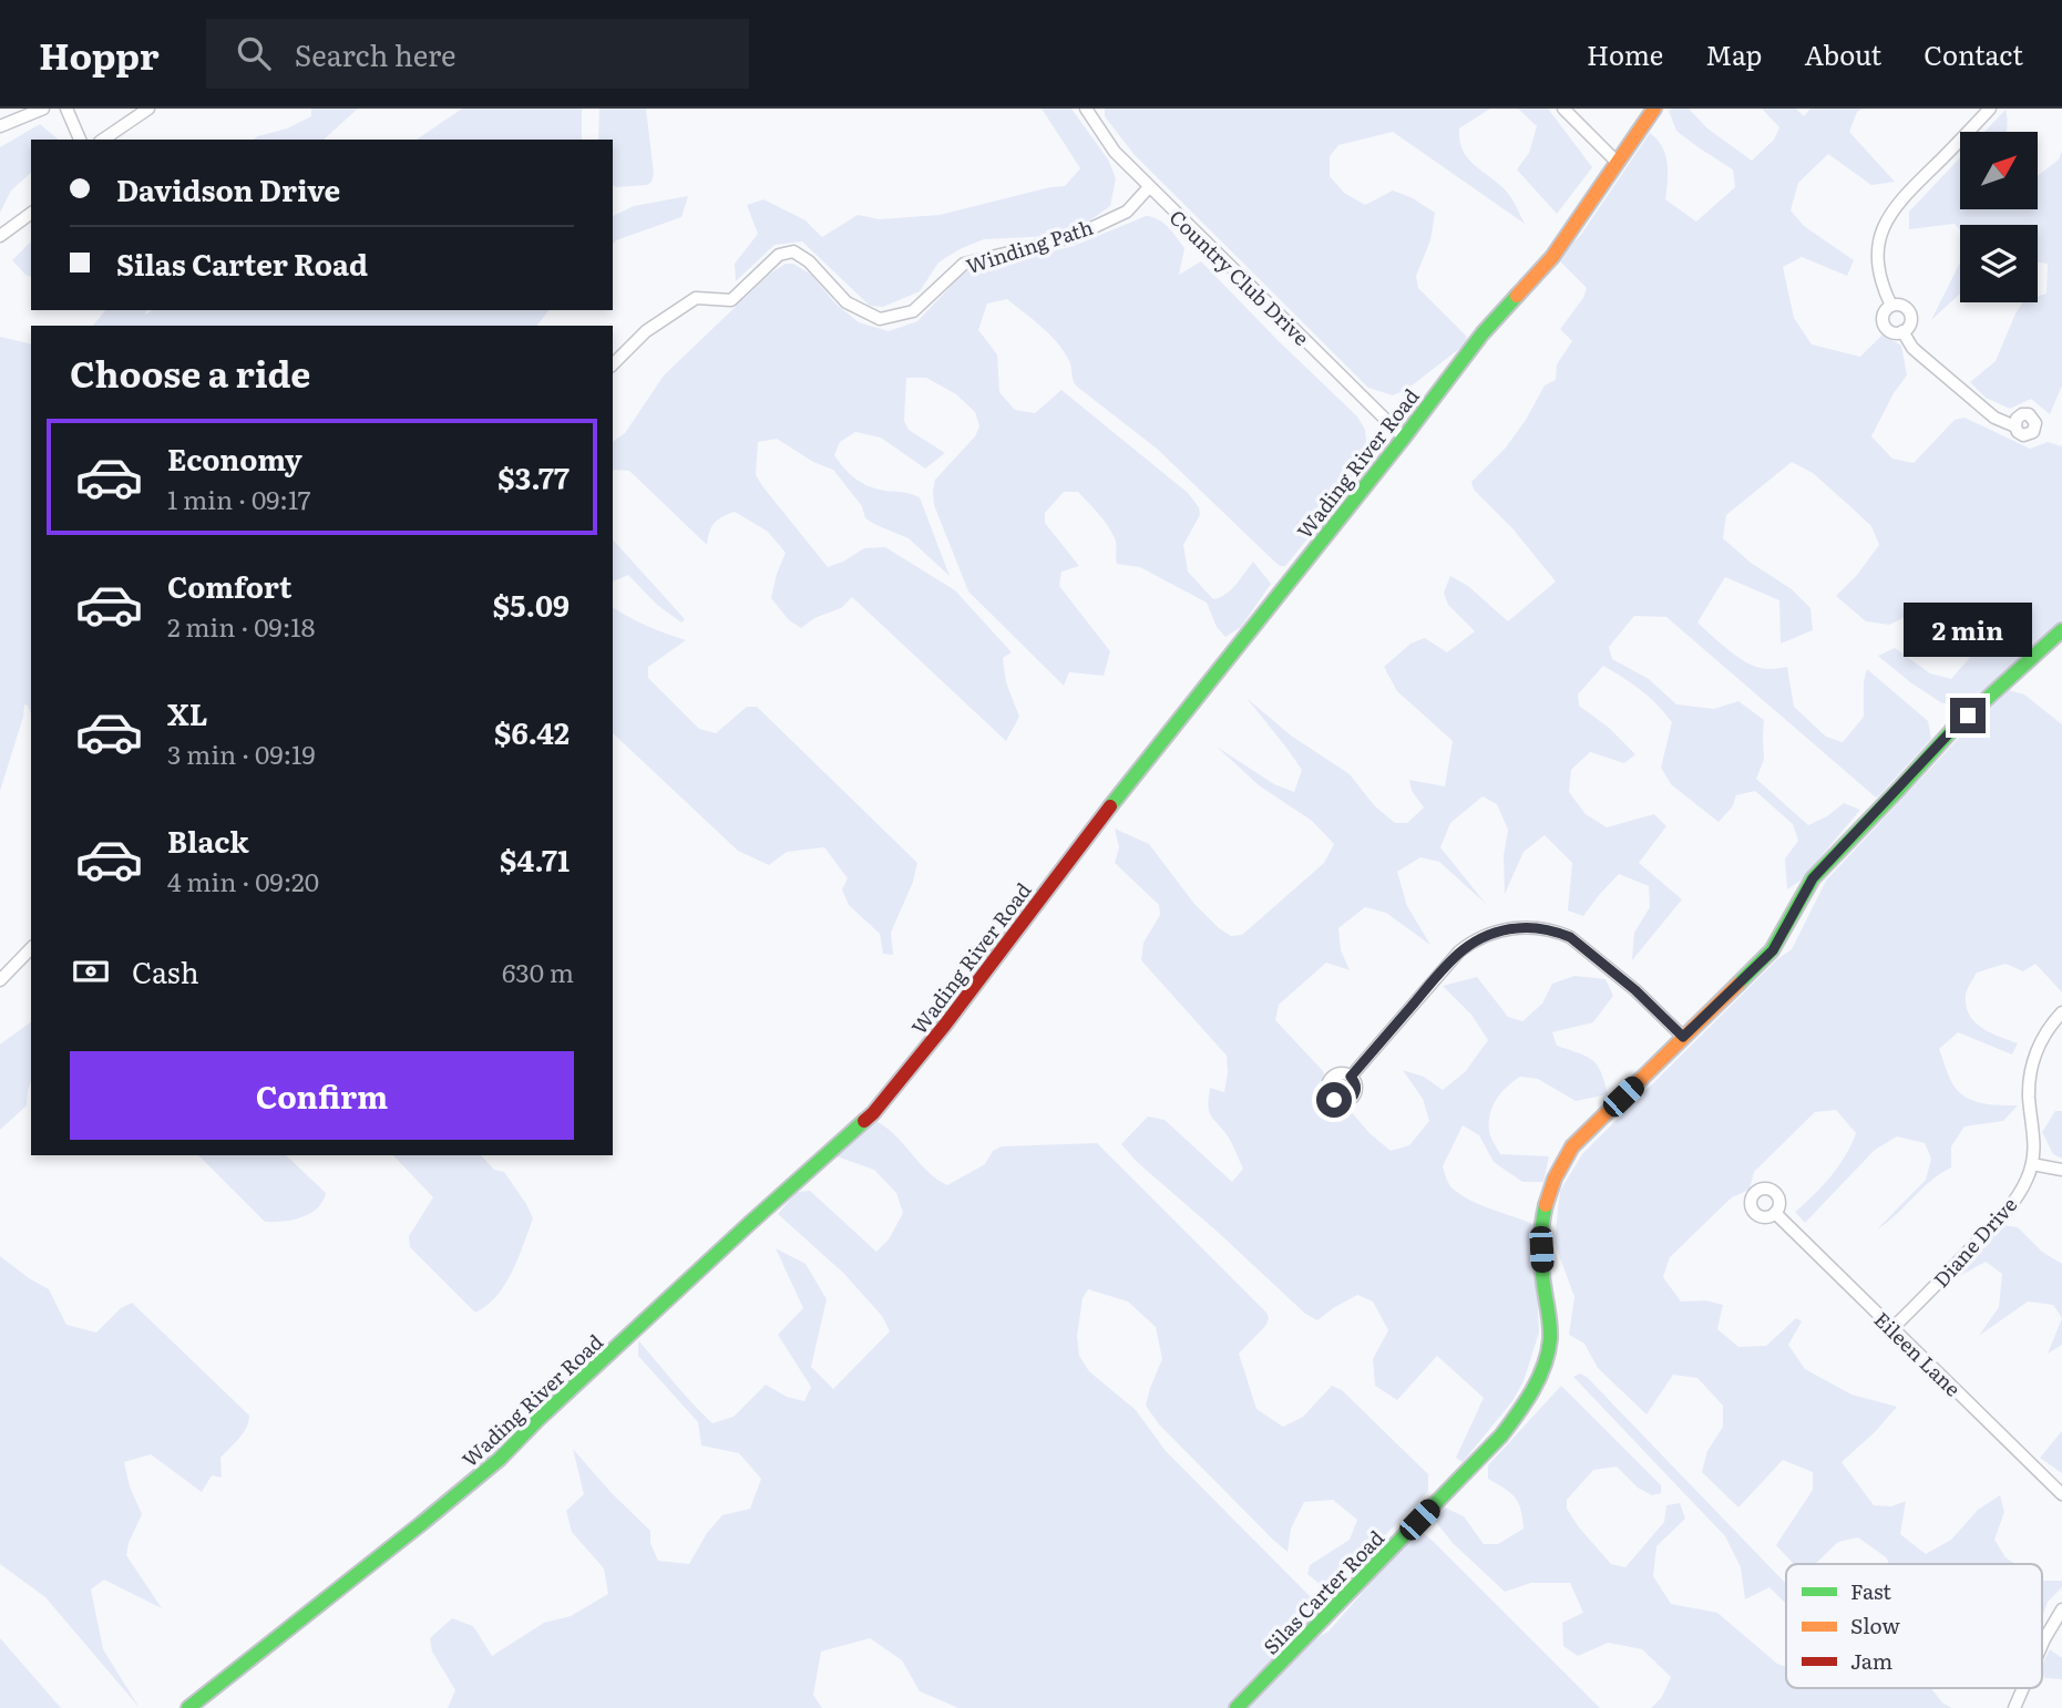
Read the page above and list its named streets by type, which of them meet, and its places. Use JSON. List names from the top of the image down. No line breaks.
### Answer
{"streets":{"main road":["Wading River Road","Silas Carter Road"],"street":["Winding Path","Country Club Drive","Diane Drive","Eileen Lane"]},"crossings":[["Winding Path","Country Club Drive"],["Country Club Drive","Wading River Road"],["Diane Drive","Eileen Lane"]],"legend":["Fast","Slow","Jam"],"north":"top right","page":{"header":"Hoppr","search":"Search here","nav":["Home","Map","About","Contact"],"banner":["Davidson Drive","Silas Carter Road"],"heading":"Choose a ride","list":[{"name":"Economy","note":"1 min · 09:17","value":"$3.77"},{"name":"Comfort","note":"2 min · 09:18","value":"$5.09"},{"name":"XL","note":"3 min · 09:19","value":"$6.42"},{"name":"Black","note":"4 min · 09:20","value":"$4.71"}],"bubble":"2 min","pay":["Cash","630 m"],"buttons":"Confirm"}}
